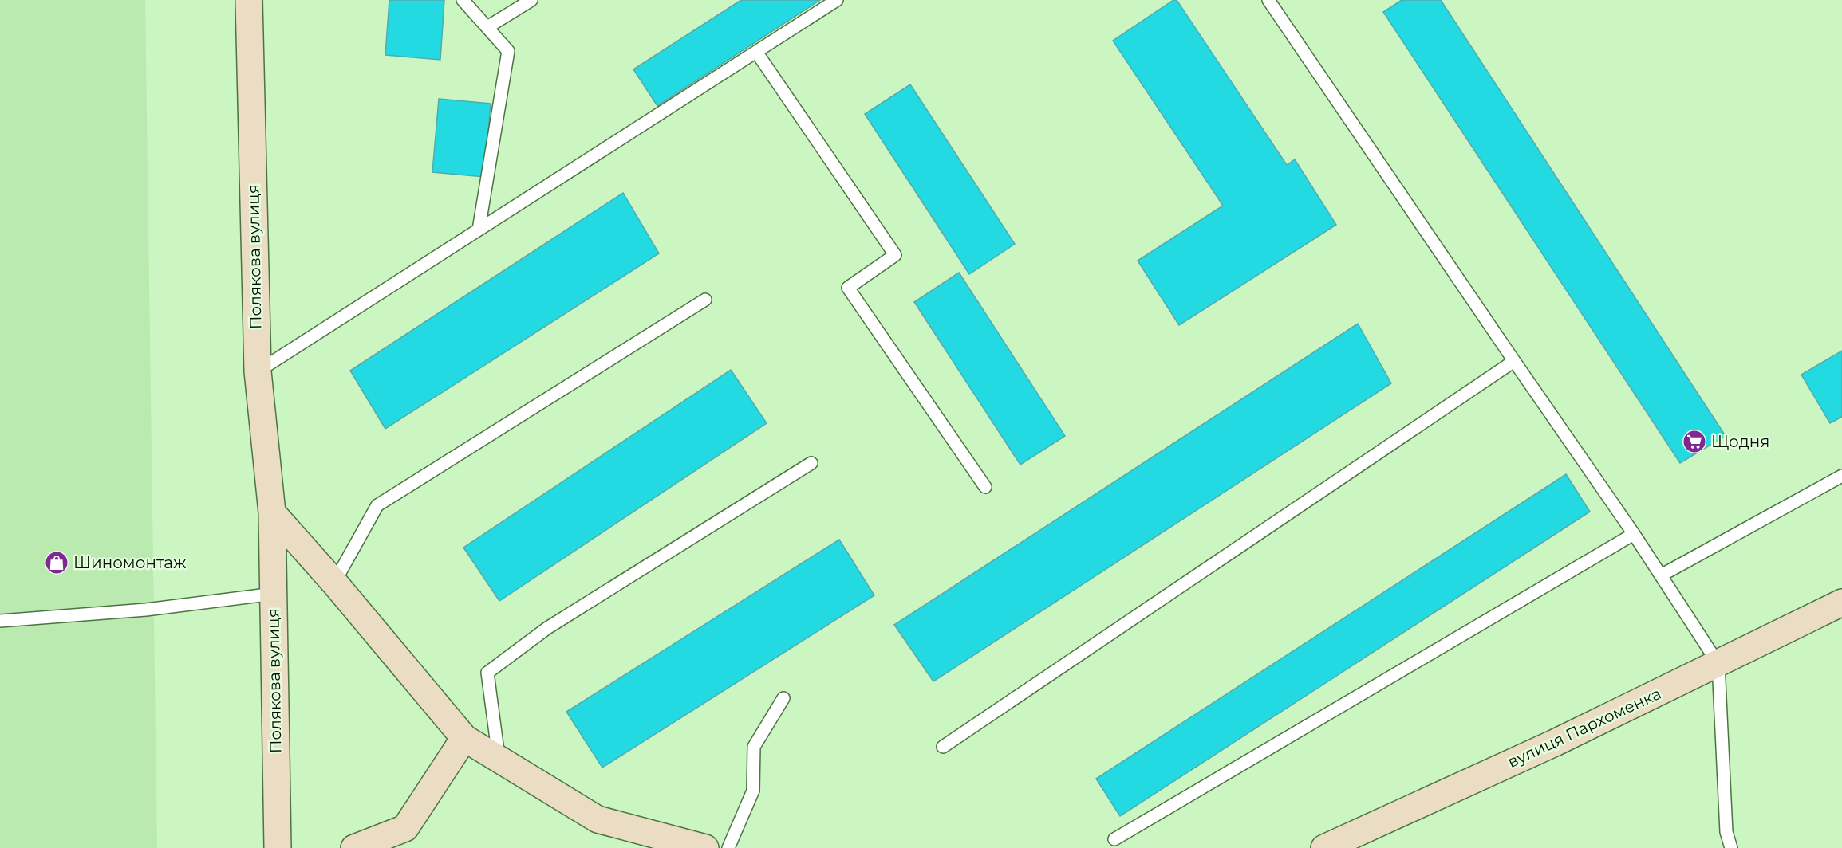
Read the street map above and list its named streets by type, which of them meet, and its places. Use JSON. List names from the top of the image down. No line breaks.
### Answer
{"streets":{"street":["Полякова вулиця","вулиця Пархоменка"]},"places":{"supermarket":["Щодня"],"shop":["Шиномонтаж"]}}
